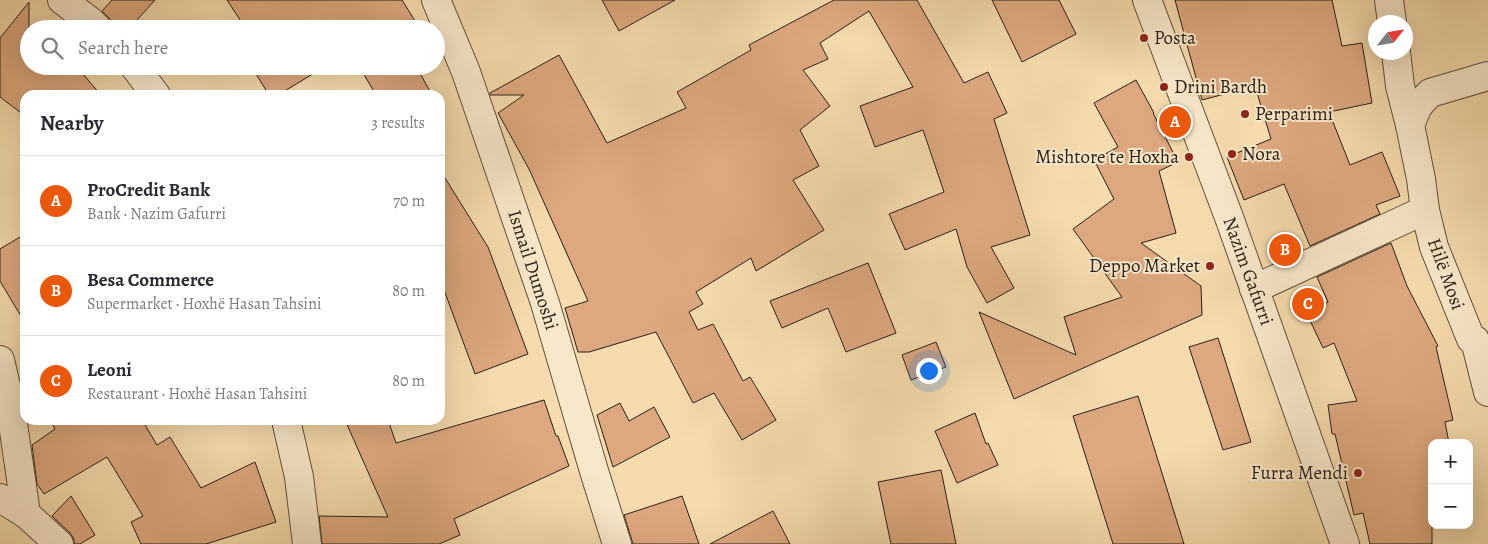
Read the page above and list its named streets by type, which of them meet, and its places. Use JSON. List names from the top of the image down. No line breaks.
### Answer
{"streets":{"street":["Ismail Dumoshi","Nazim Gafurri","Hilë Mosi"]},"places":["Posta","Drini Bardh","Perparimi","Nora","Mishtore te Hoxha","Deppo Market","Furra Mendi"],"north":"top right","page":{"search":"Search here","heading":["Nearby","3 results"],"pins":["A","B","C"],"list":[{"mark":"A","name":"ProCredit Bank","note":"Bank · Nazim Gafurri","value":"70 m"},{"mark":"B","name":"Besa Commerce","note":"Supermarket · Hoxhë Hasan Tahsini","value":"80 m"},{"mark":"C","name":"Leoni","note":"Restaurant · Hoxhë Hasan Tahsini","value":"80 m"}],"map_buttons":["+","−"]}}
